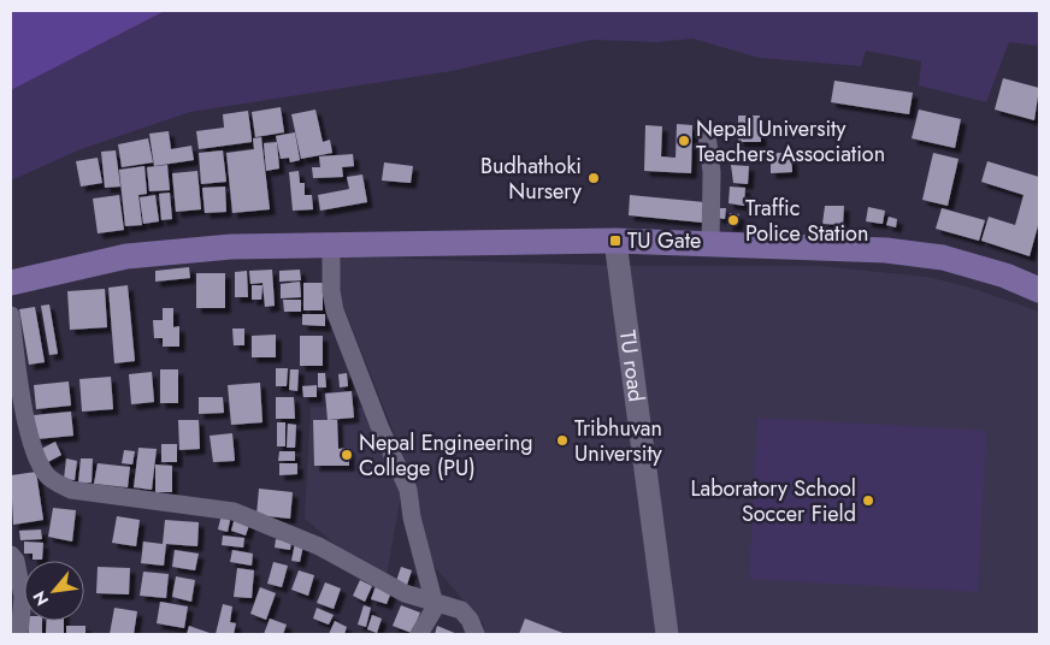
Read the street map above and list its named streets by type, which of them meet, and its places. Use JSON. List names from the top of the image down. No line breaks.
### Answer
{"streets":{"street":["TU road"]},"places":{"other":["Nepal University Teachers Association","Budhathoki Nursery","Traffic Police Station","Tribhuvan University","Nepal Engineering College (PU)","Laboratory School Soccer Field"],"transit":["TU Gate"]},"north":"bottom left"}
